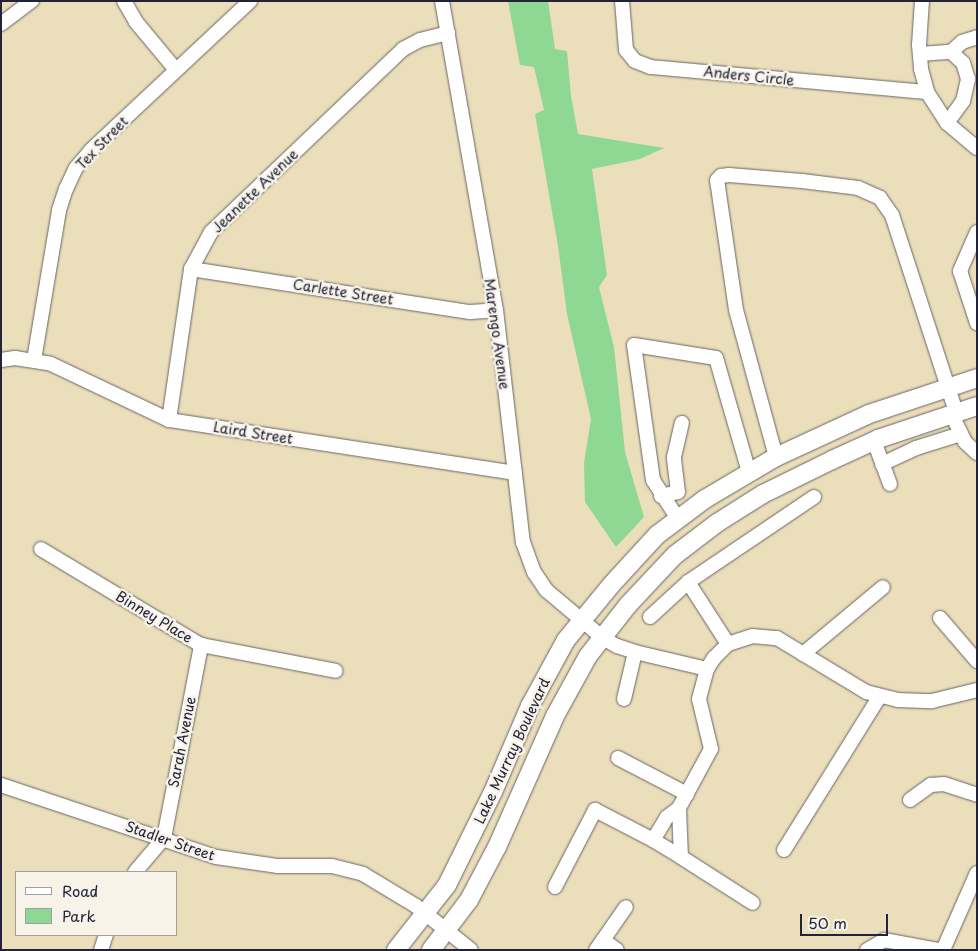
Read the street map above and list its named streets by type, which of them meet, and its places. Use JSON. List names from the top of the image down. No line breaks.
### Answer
{"streets":{"main road":["Lake Murray Boulevard"],"street":["Anders Circle","Tex Street","Jeanette Avenue","Carlette Street","Marengo Avenue","Laird Street","Binney Place","Sarah Avenue","Stadler Street"]},"crossings":[["Tex Street","Laird Street"],["Jeanette Avenue","Carlette Street"],["Jeanette Avenue","Marengo Avenue"],["Jeanette Avenue","Laird Street"],["Carlette Street","Marengo Avenue"],["Marengo Avenue","Laird Street"],["Marengo Avenue","Lake Murray Boulevard"],["Binney Place","Sarah Avenue"],["Sarah Avenue","Stadler Street"],["Lake Murray Boulevard","Stadler Street"]],"legend":["Road","Park"],"scale_bar":"50 m"}
